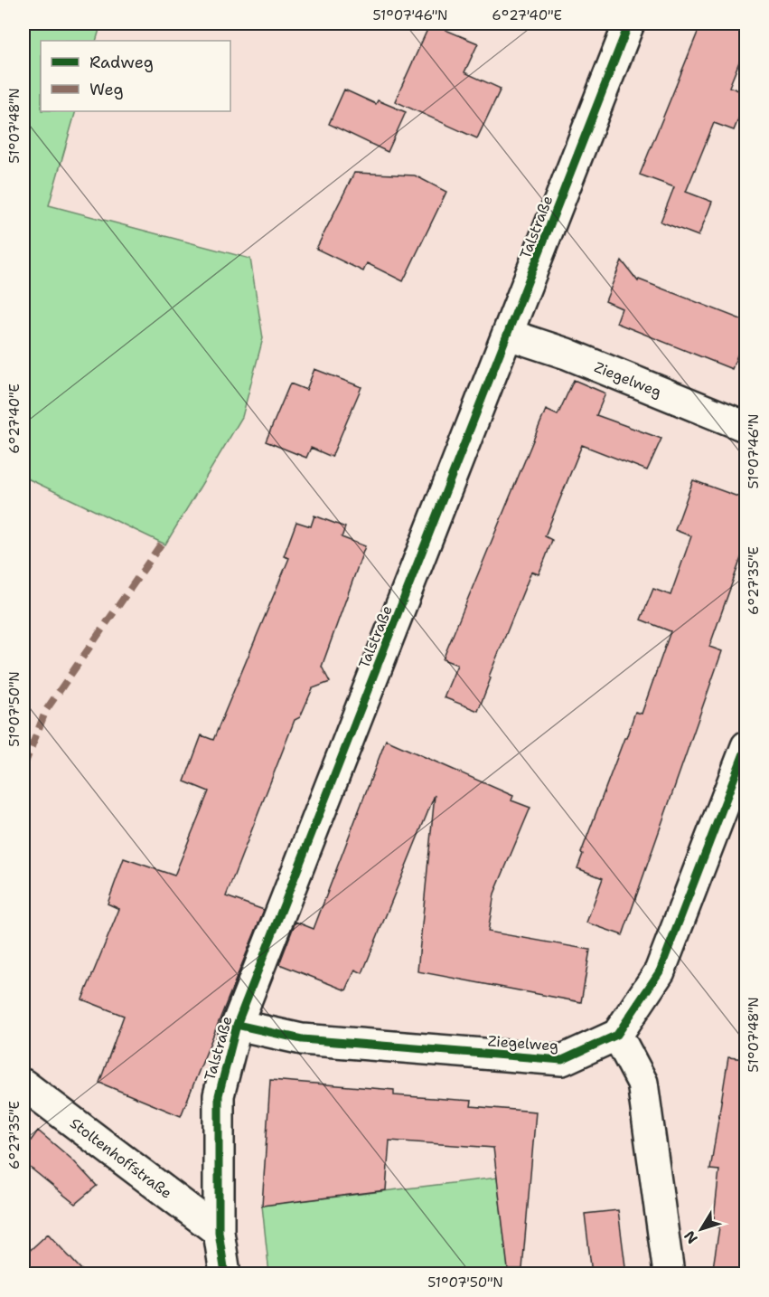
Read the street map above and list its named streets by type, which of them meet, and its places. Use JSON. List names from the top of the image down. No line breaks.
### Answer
{"streets":{"street":["Talstraße","Ziegelweg","Stoltenhoffstraße"]},"crossings":[["Talstraße","Ziegelweg"],["Talstraße","Stoltenhoffstraße"]],"legend":["Radweg","Weg"],"north":"bottom left","coordinates":["51°07'46\"N","6°27'40\"E","51°07'48\"N","6°27'35\"E","51°07'50\"N"]}
